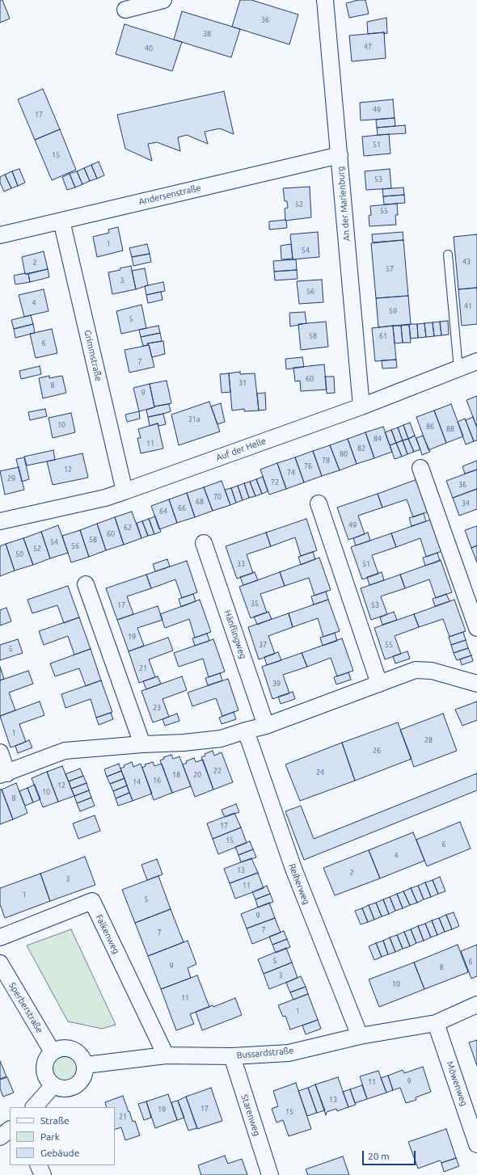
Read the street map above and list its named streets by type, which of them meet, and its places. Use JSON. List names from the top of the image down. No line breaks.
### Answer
{"streets":{"street":["Andersenstraße","An der Marienburg","Grimmstraße","Auf der Helle","Hänflingweg","Reiherweg","Falkenweg","Sperberstraße","Bussardstraße","Möwenweg","Starenweg"]},"crossings":[["Andersenstraße","An der Marienburg"],["Andersenstraße","Grimmstraße"],["An der Marienburg","Auf der Helle"],["Grimmstraße","Auf der Helle"],["Reiherweg","Bussardstraße"],["Falkenweg","Bussardstraße"],["Sperberstraße","Bussardstraße"],["Bussardstraße","Möwenweg"],["Bussardstraße","Starenweg"]],"house_numbers":["36","38","47","40","49","17","51","15","53","52","55","1","54","43","2","57","3","56","4","41","59","5","58","61","6","7","60","31","8","9","31a","10","86","88","84","11","82","80","78","76","12","74","29","72","36","70","68","34","66","64","49","62","60","58","54","56","52","50","33","51","35","17","53","19","37","55","5","21","39","23","1","28","26","22","24","18","20","16","14","12","10","8","17","15","6","4","13","2","3","11","1","5","9","7","7","5","6","9","8","3","10","11","1","9","11","13","17","19","15","21"],"legend":["Straße","Park","Gebäude"],"scale_bar":"20 m"}
